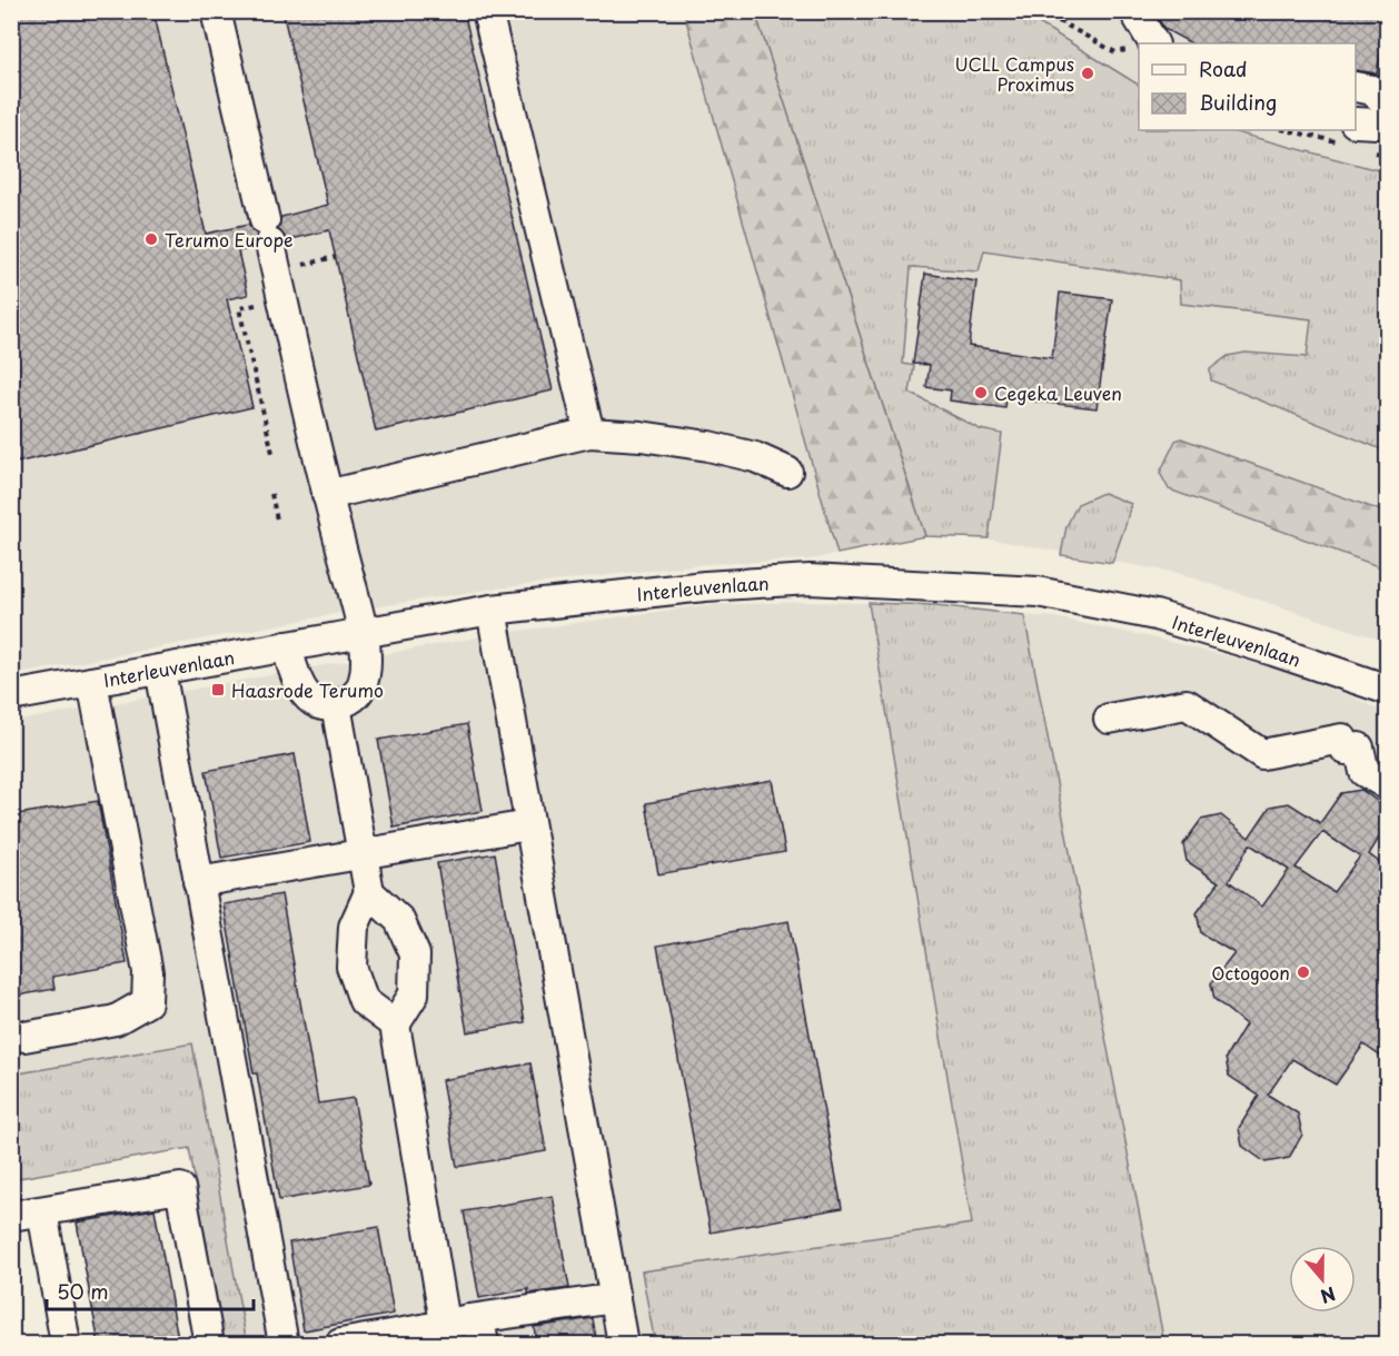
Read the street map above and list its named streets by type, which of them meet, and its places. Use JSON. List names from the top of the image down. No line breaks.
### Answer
{"streets":{"street":["Interleuvenlaan"]},"places":{"other":["UCLL Campus Proximus","Terumo Europe","Cegeka Leuven","Octogoon"],"transit":["Haasrode Terumo"]},"legend":["Road","Building"],"scale_bar":"50 m","north":"bottom"}
